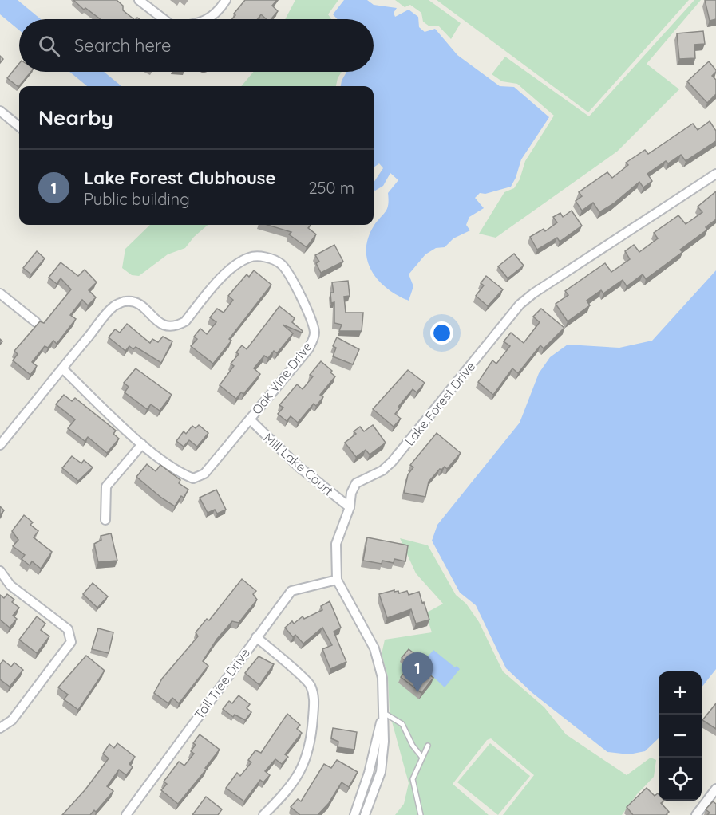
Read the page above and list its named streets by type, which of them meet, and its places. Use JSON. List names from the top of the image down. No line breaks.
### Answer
{"streets":{"street":["Oak Vine Drive","Lake Forest Drive","Mill Lake Court","Tall Tree Drive"]},"crossings":[["Oak Vine Drive","Mill Lake Court"],["Lake Forest Drive","Mill Lake Court"],["Lake Forest Drive","Tall Tree Drive"]],"page":{"search":"Search here","heading":"Nearby","list":[{"mark":"1","name":"Lake Forest Clubhouse","note":"Public building","value":"250 m"}],"pins":"1","map_buttons":["+","−"]}}
